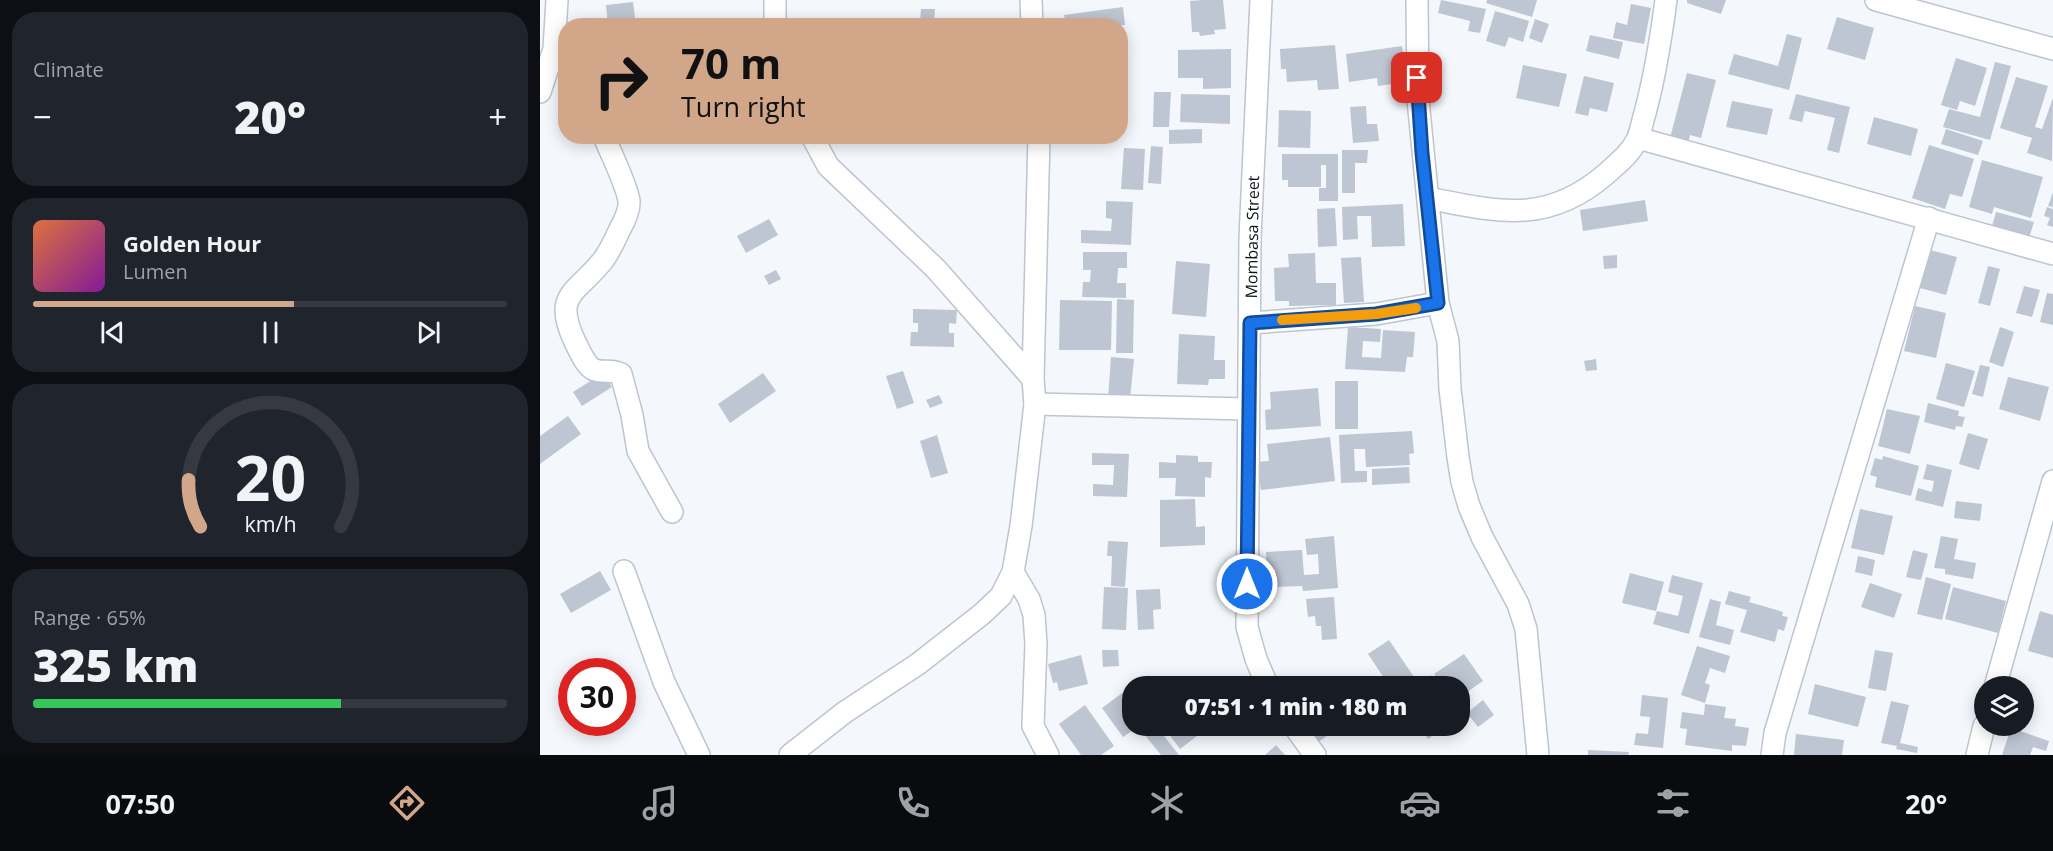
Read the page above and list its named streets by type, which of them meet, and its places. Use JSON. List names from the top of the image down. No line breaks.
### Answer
{"streets":{"street":["Mombasa Street"]},"page":{"tile":["Climate",["Range · 65%","325 km"]],"turn":["70 m","Turn right"],"heat":["−","20°","+"],"song":["Golden Hour","Lumen"],"limit":"30","trip":"07:51 · 1 min · 180 m","tabs":["07:50","20°"],"gauge":["20","km/h"]}}
